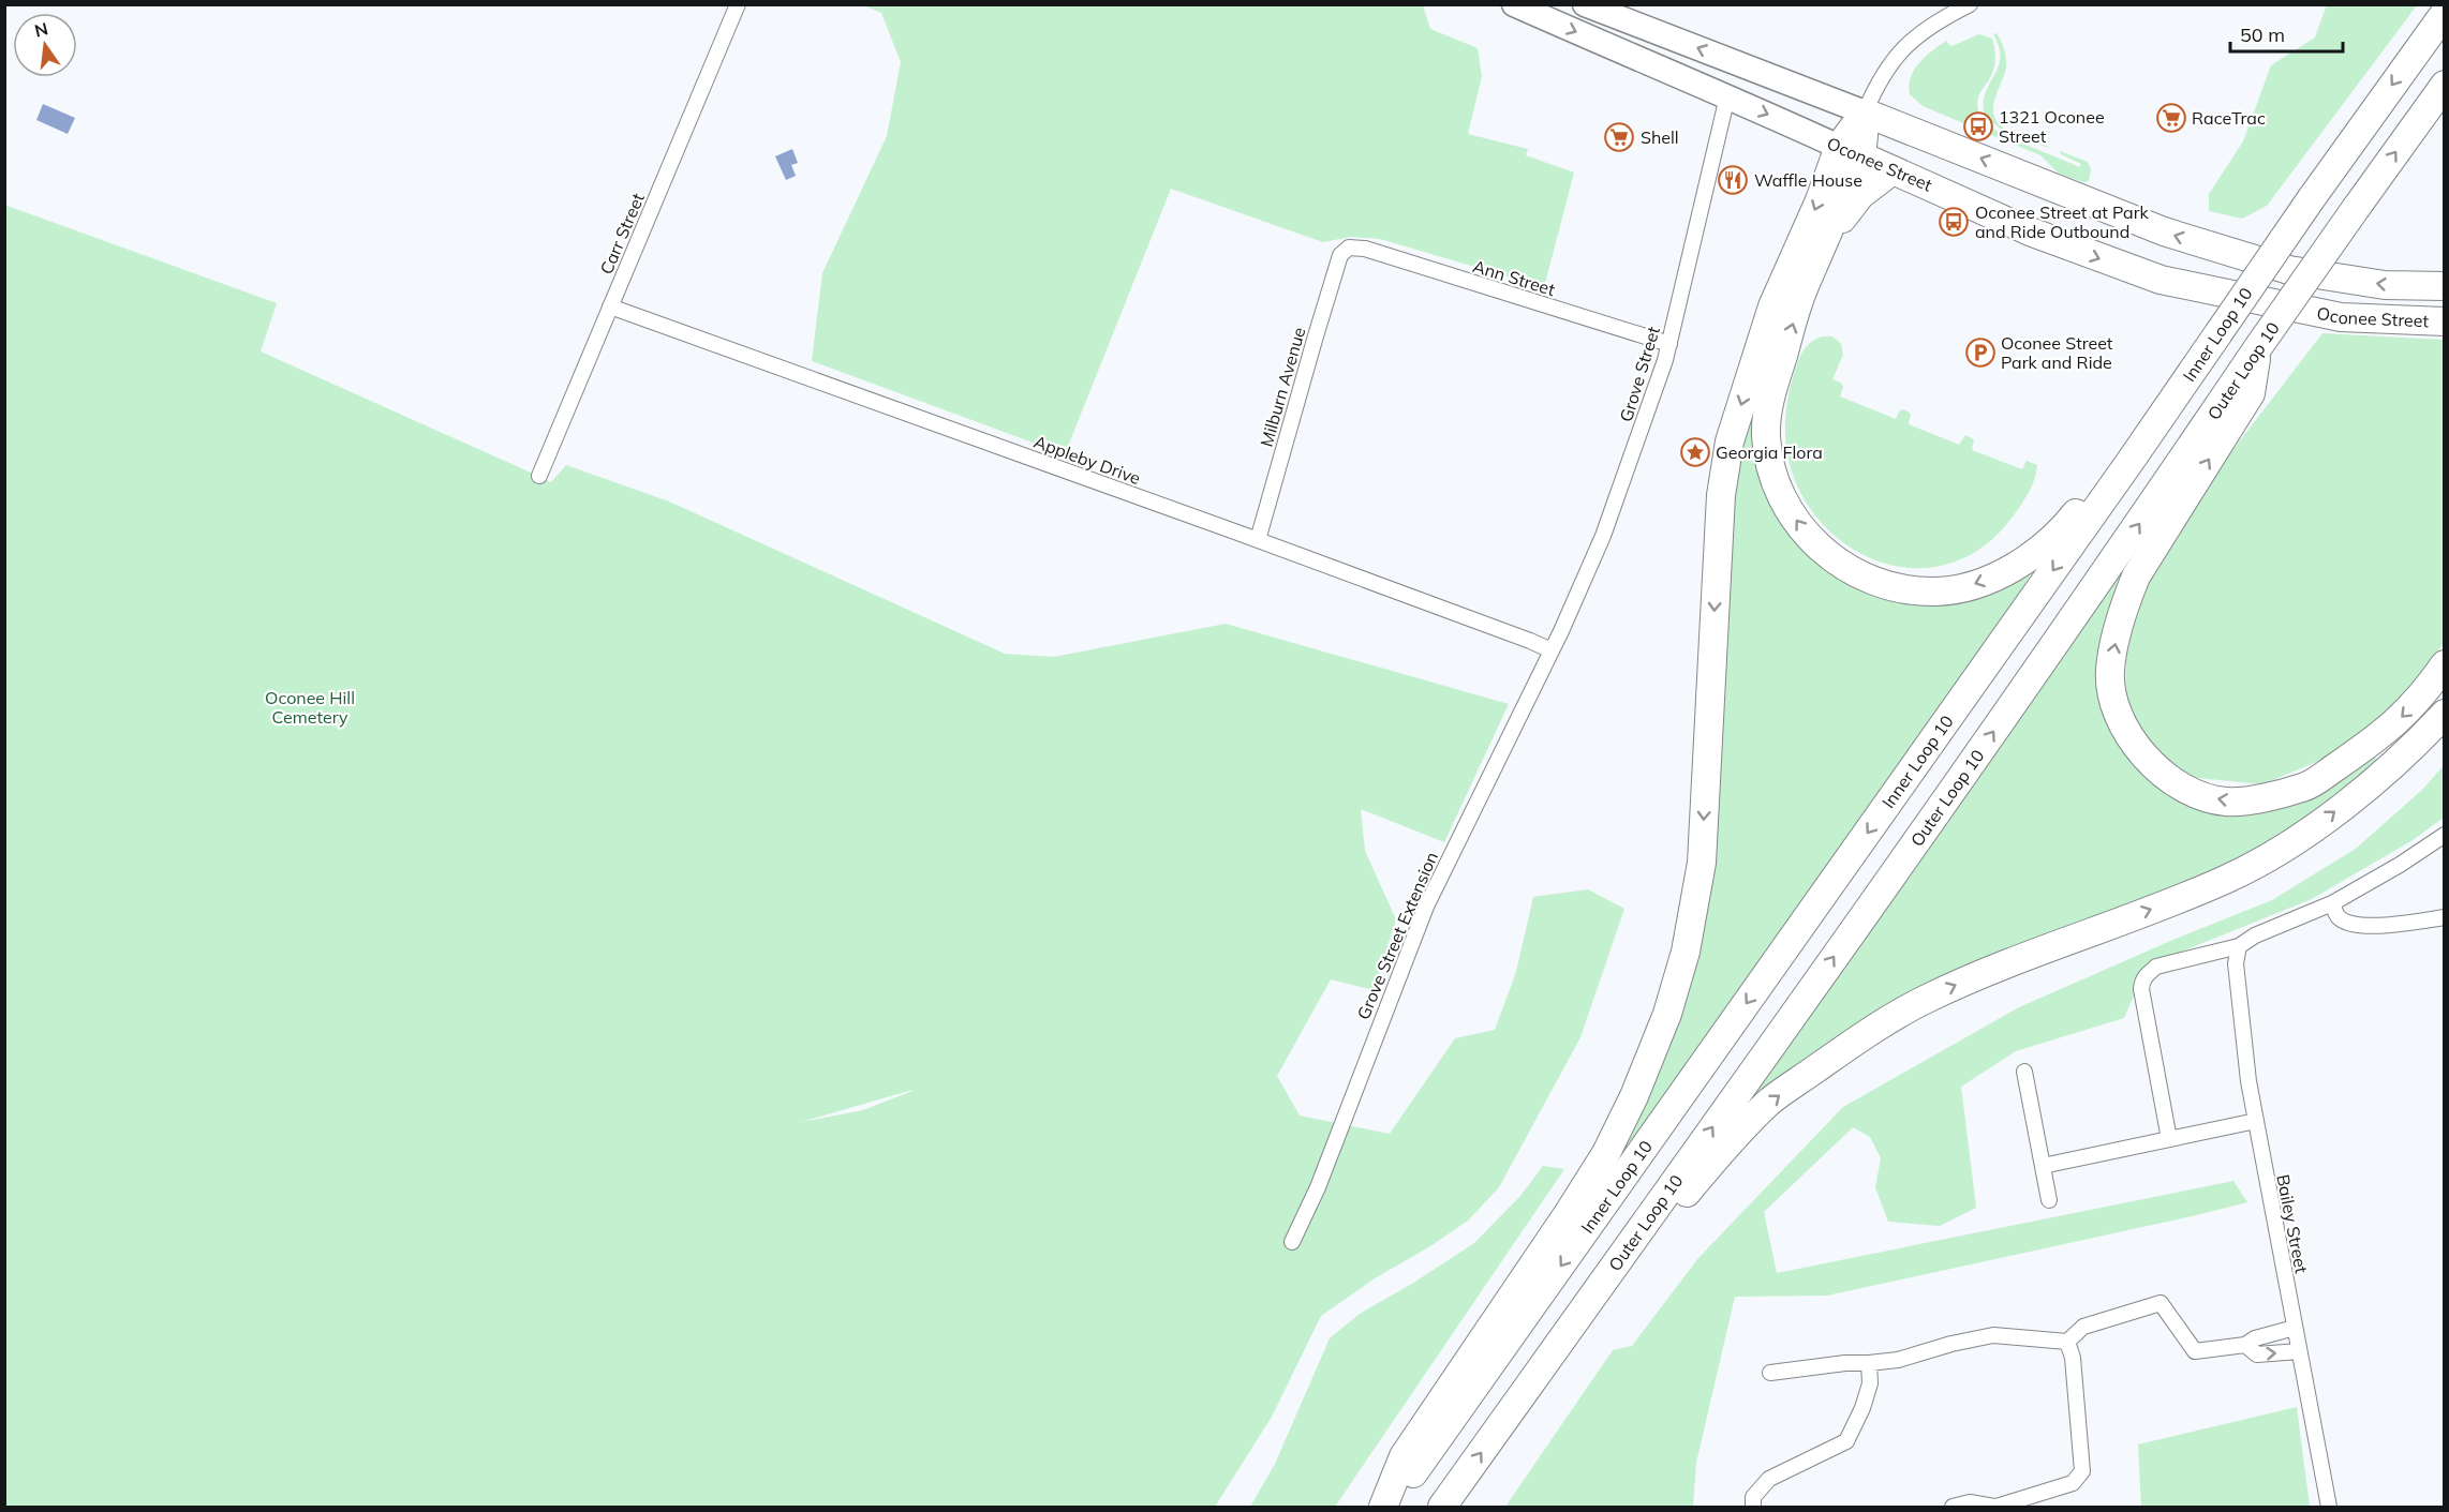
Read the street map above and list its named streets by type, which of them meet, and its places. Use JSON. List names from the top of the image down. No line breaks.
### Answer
{"streets":{"highway":["Oconee Street","Inner Loop 10","Outer Loop 10"],"street":["Carr Street","Ann Street","Grove Street","Milburn Avenue","Appleby Drive","Grove Street Extension","Bailey Street"]},"crossings":[["Oconee Street","Grove Street"],["Carr Street","Appleby Drive"],["Ann Street","Grove Street"],["Ann Street","Milburn Avenue"],["Grove Street","Appleby Drive"],["Grove Street","Grove Street Extension"],["Milburn Avenue","Appleby Drive"],["Appleby Drive","Grove Street Extension"]],"parks":["Oconee Hill Cemetery"],"places":{"supermarket":["RaceTrac","Shell"],"bus stop":["1321 Oconee Street","Oconee Street at Park and Ride Outbound"],"restaurant":["Waffle House"],"parking":["Oconee Street Park and Ride"],"place":["Georgia Flora"]},"scale_bar":"50 m","north":"top"}
